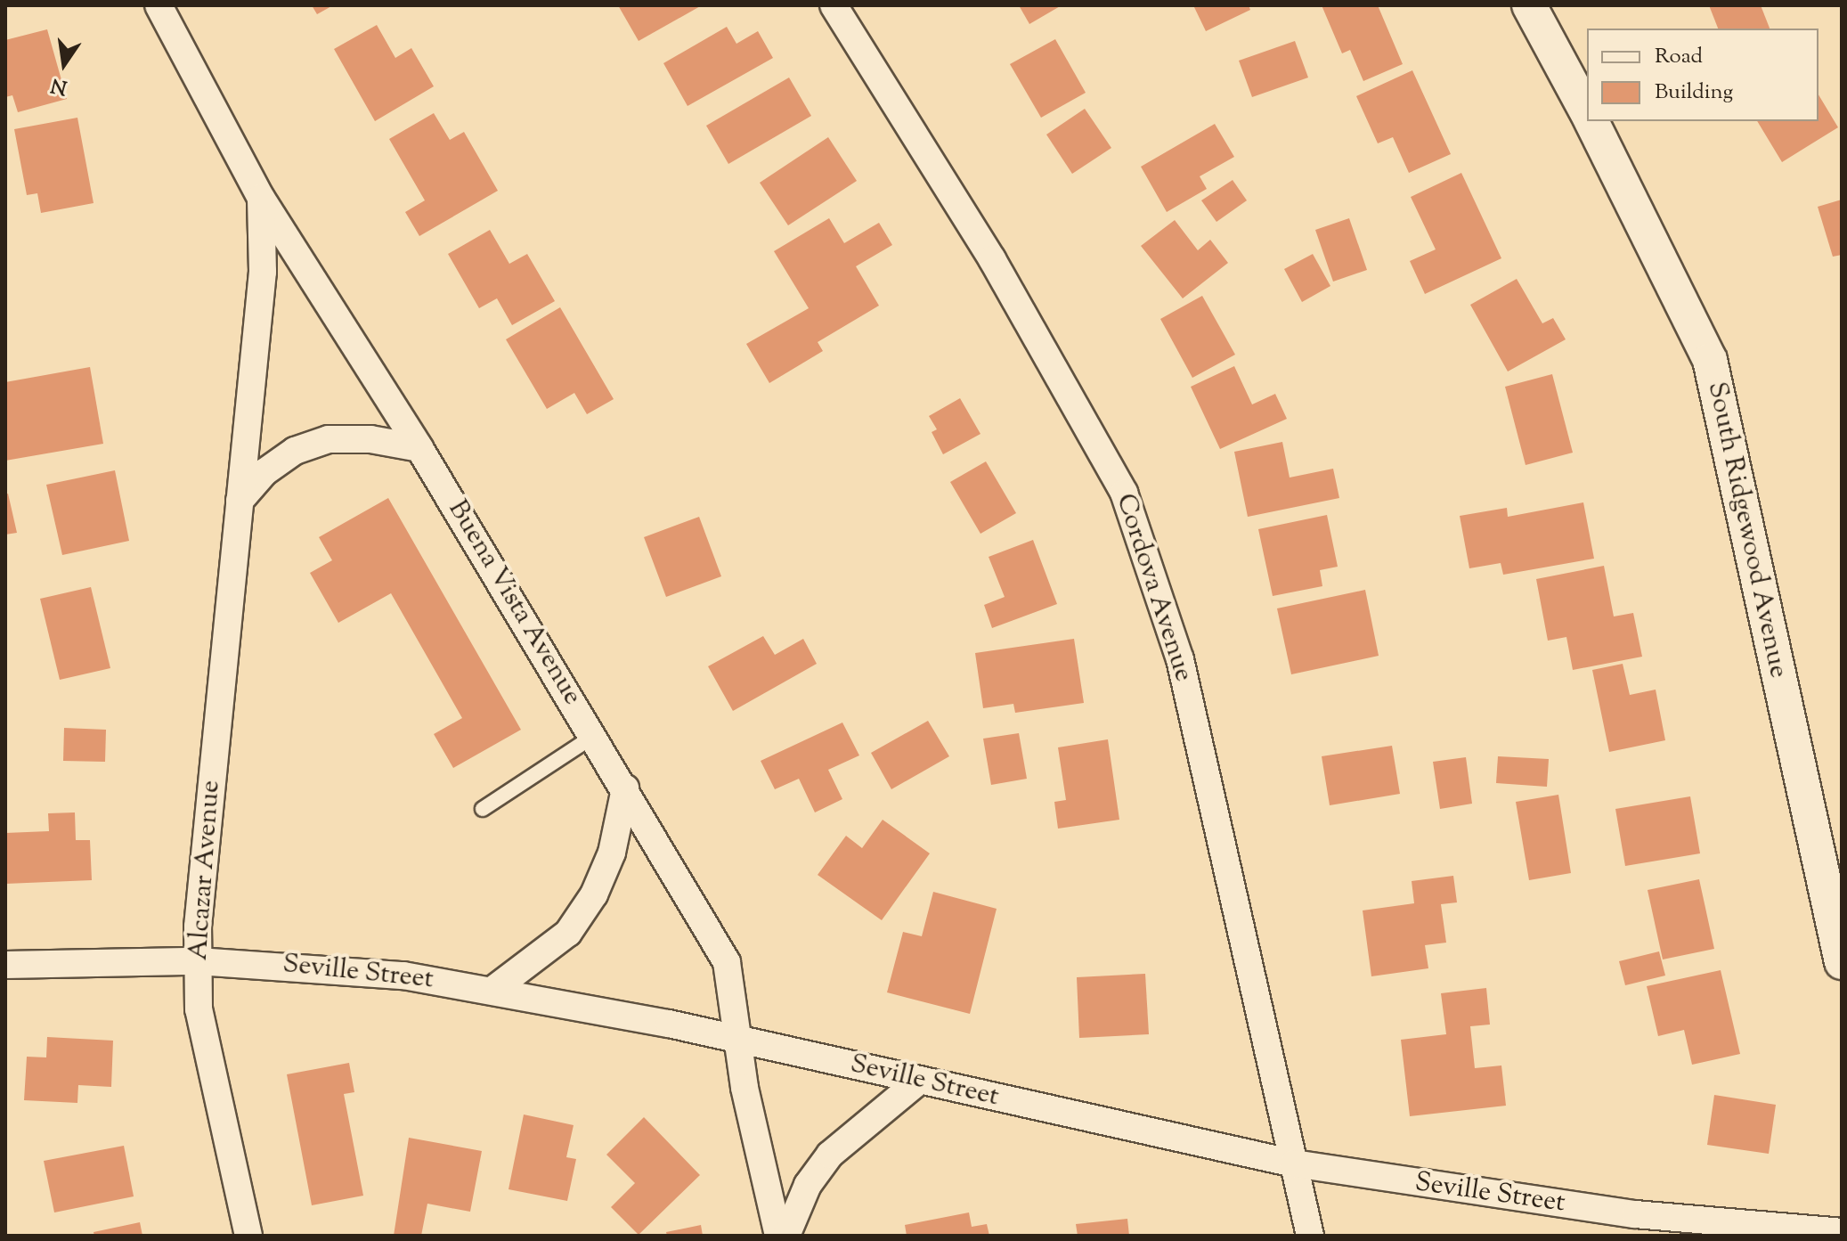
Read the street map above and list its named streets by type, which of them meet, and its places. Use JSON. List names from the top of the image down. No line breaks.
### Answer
{"streets":{"street":["South Ridgewood Avenue","Cordova Avenue","Buena Vista Avenue","Alcazar Avenue","Seville Street"]},"crossings":[["Cordova Avenue","Seville Street"],["Buena Vista Avenue","Alcazar Avenue"],["Buena Vista Avenue","Seville Street"],["Alcazar Avenue","Seville Street"]],"legend":["Road","Building"],"north":"bottom"}
